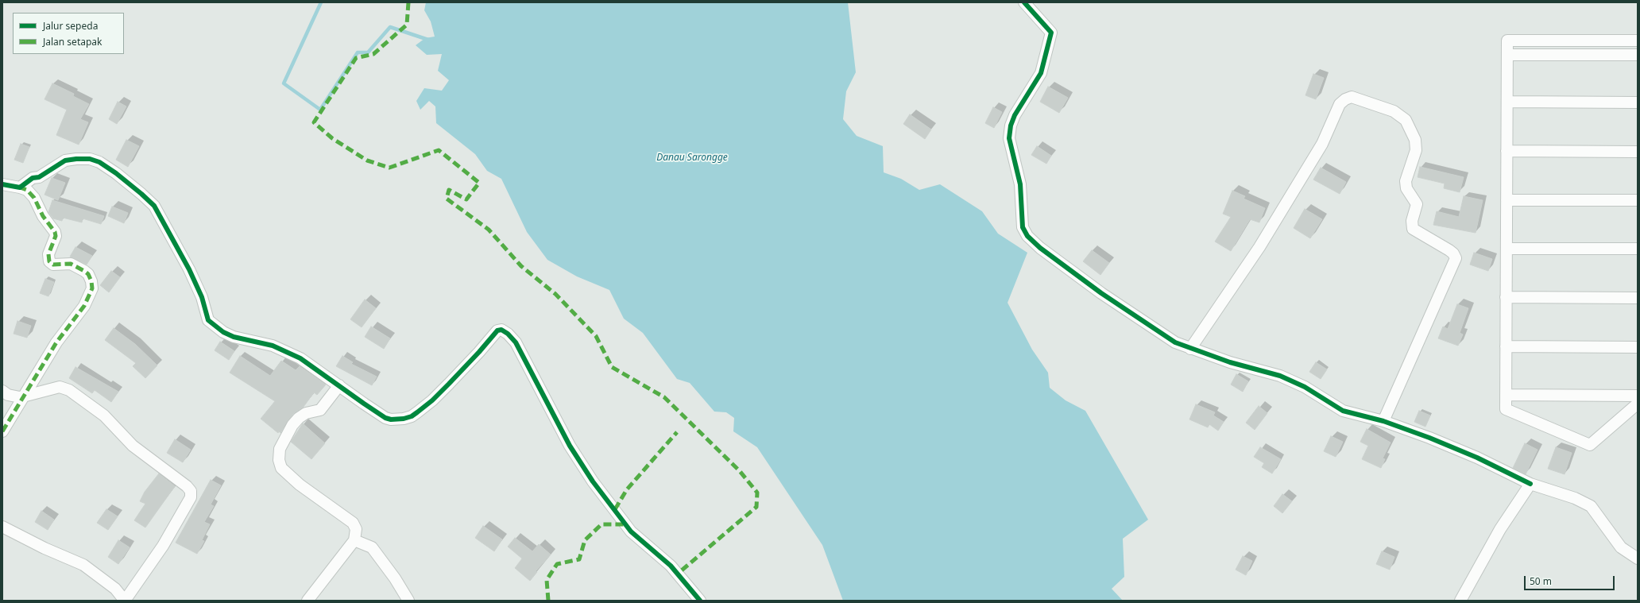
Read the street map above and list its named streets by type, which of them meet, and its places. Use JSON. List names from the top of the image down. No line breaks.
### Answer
{"water":["Danau Sarongge"],"legend":["Jalur sepeda","Jalan setapak"],"scale_bar":"50 m"}
